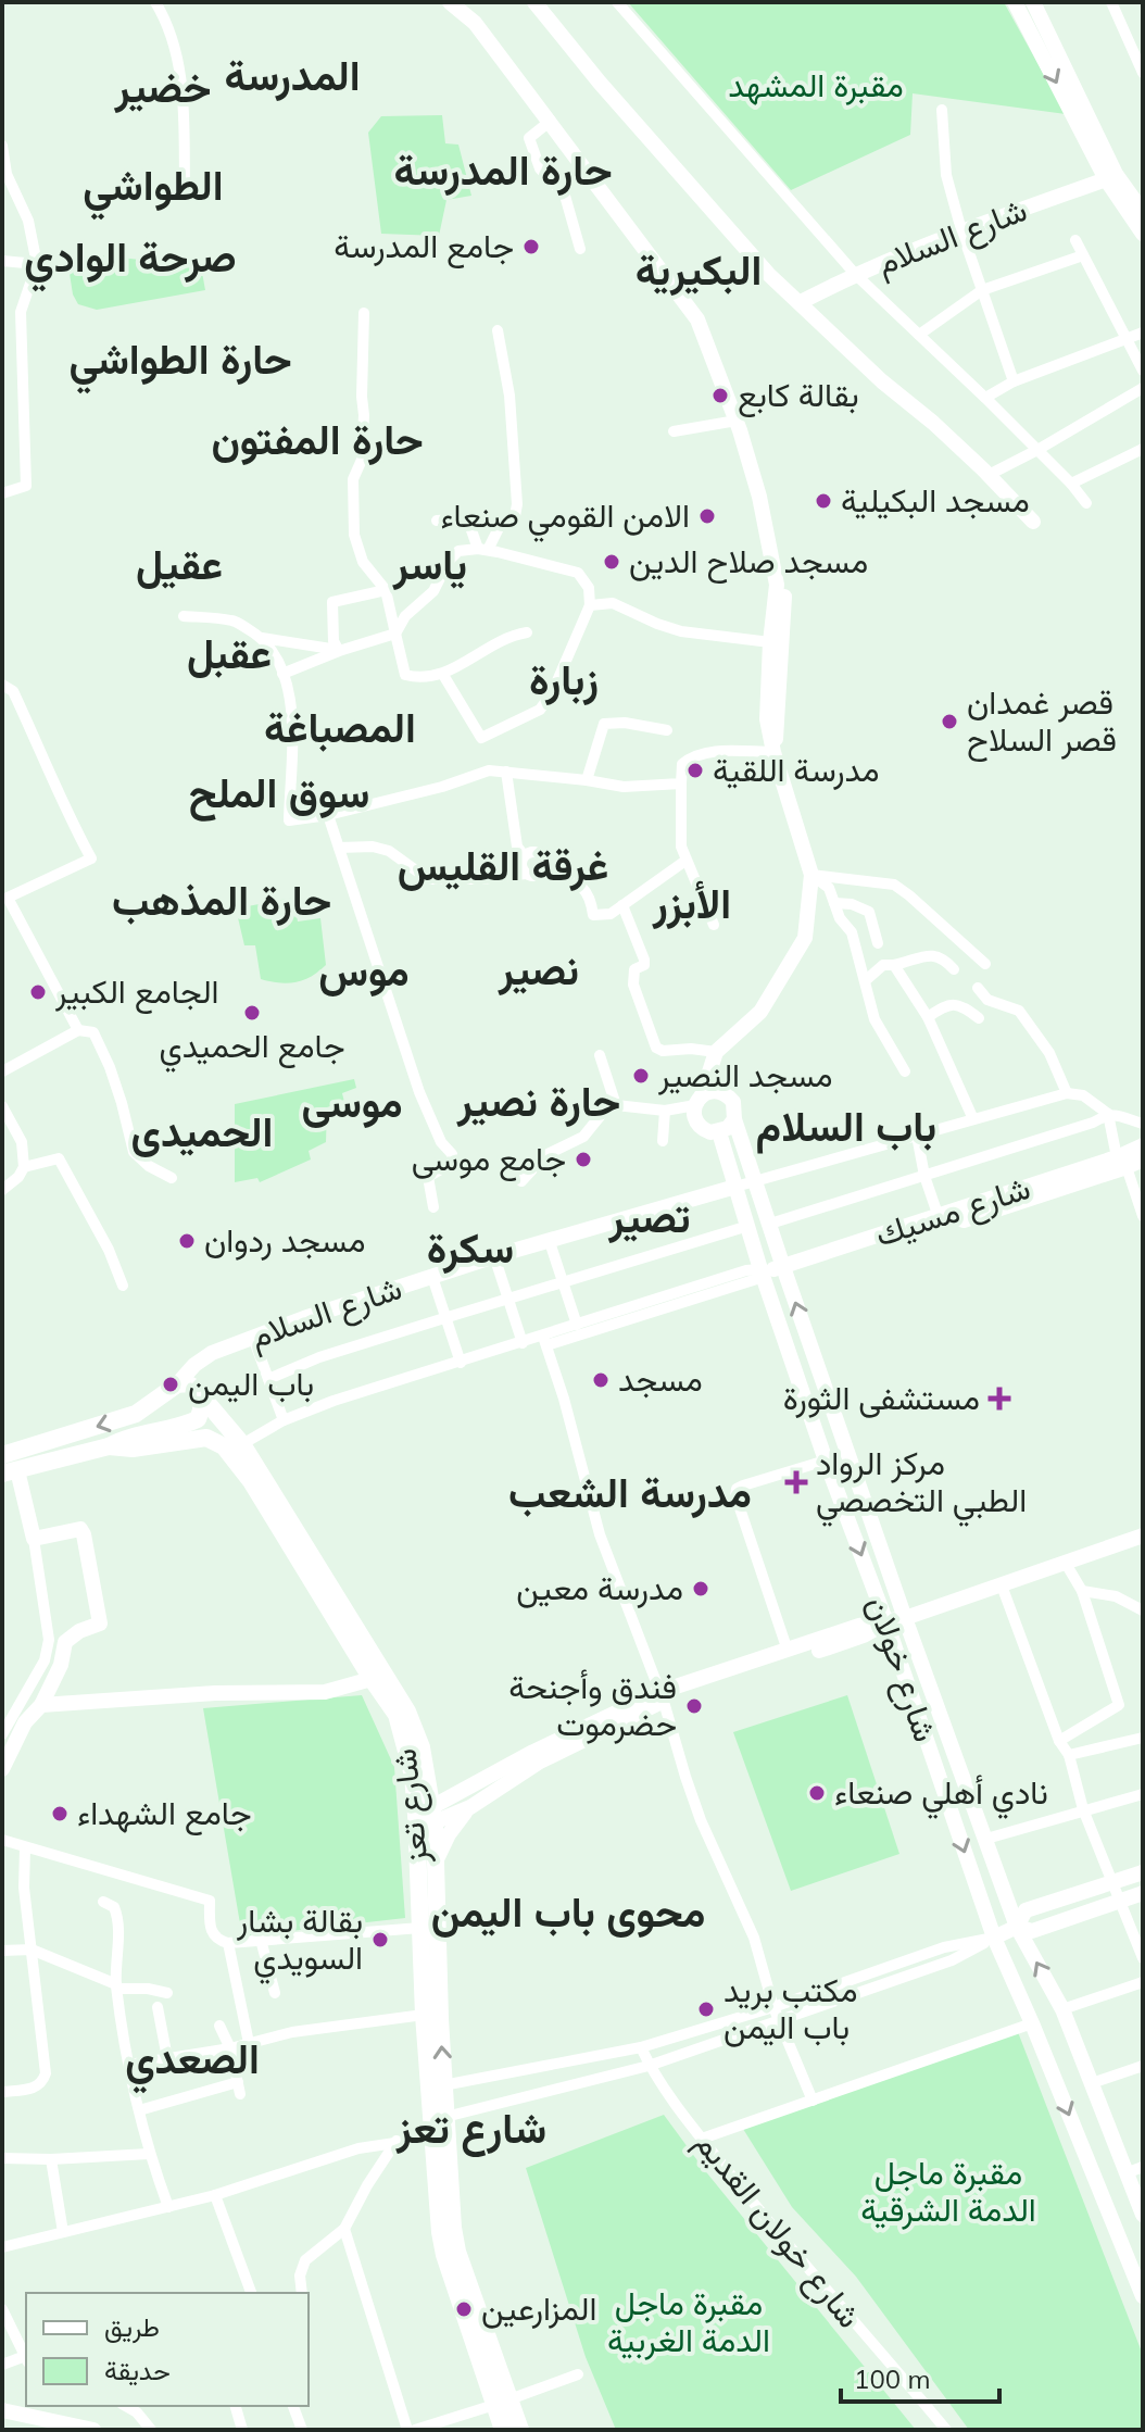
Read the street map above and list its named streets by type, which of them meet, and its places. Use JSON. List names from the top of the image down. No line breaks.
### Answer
{"streets":{"main road":["شارع تعز"],"street":["شارع السلام","شارع مسيك","شارع خولان","شارع خولان القديم"]},"crossings":[["شارع السلام","شارع خولان"],["شارع مسيك","شارع خولان"]],"districts":["المدرسة","خضير","حارة المدرسة","الطواشي","صرحة الوادي","البكيرية","حارة الطواشي","حارة المفتون","عقيل","ياسر","عقبل","زبارة","المصباغة","سوق الملح","غرقة القليس","حارة المذهب","الأبزر","نصير","موس","حارة نصير","موسى","باب السلام","الحميدى","تصير","سكرة","مدرسة الشعب","محوى باب اليمن","الصعدي","شارع تعز"],"parks":["مقبرة المشهد","مقبرة ماجل الدمة الشرقية","مقبرة ماجل الدمة الغربية"],"places":{"other":["جامع المدرسة","بقالة كابع","مسجد البكيلية","الامن القومي صنعاء","مسجد صلاح الدين","قصر غمدان قصر السلاح","مدرسة اللقية","الجامع الكبير","جامع الحميدي","مسجد النصير","جامع موسى","مسجد ردوان","مسجد","باب اليمن","مدرسة معين","فندق وأجنحة حضرموت","نادي أهلي صنعاء","جامع الشهداء","بقالة بشار السويدي","مكتب بريد باب اليمن","المزارعين"],"health":["مستشفى الثورة","مركز الرواد الطبي التخصصي"]},"legend":["طريق","حديقة"],"scale_bar":"100 m"}
